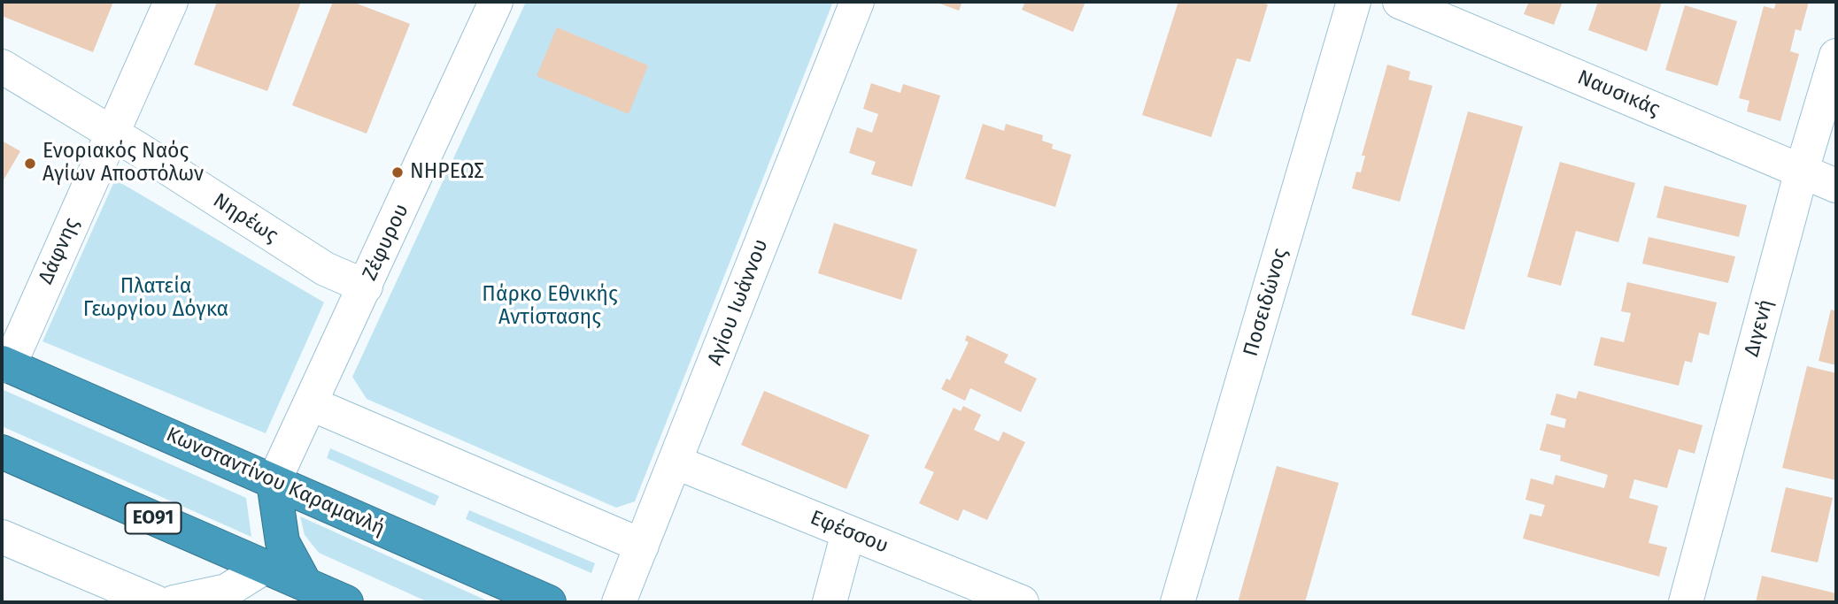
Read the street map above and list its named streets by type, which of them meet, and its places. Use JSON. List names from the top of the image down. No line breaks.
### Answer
{"streets":{"highway":["Κωνσταντίνου Καραμανλή","ΕΟ91"],"street":["Ναυσικάς","Νηρέως","Ζέφυρου","Δάφνης","Αγίου Ιωάννου","Ποσειδώνος","Διγενή","Εφέσσου"]},"crossings":[["Ναυσικάς","Διγενή"],["Νηρέως","Ζέφυρου"],["Νηρέως","Δάφνης"],["Ζέφυρου","Κωνσταντίνου Καραμανλή"],["Δάφνης","Κωνσταντίνου Καραμανλή"],["Αγίου Ιωάννου","Εφέσσου"]],"parks":["Πλατεία Γεωργίου Δόγκα","Πάρκο Εθνικής Αντίστασης"],"places":["Ενοριακός Ναός Αγίων Αποστόλων","ΝΗΡΕΩΣ"]}
